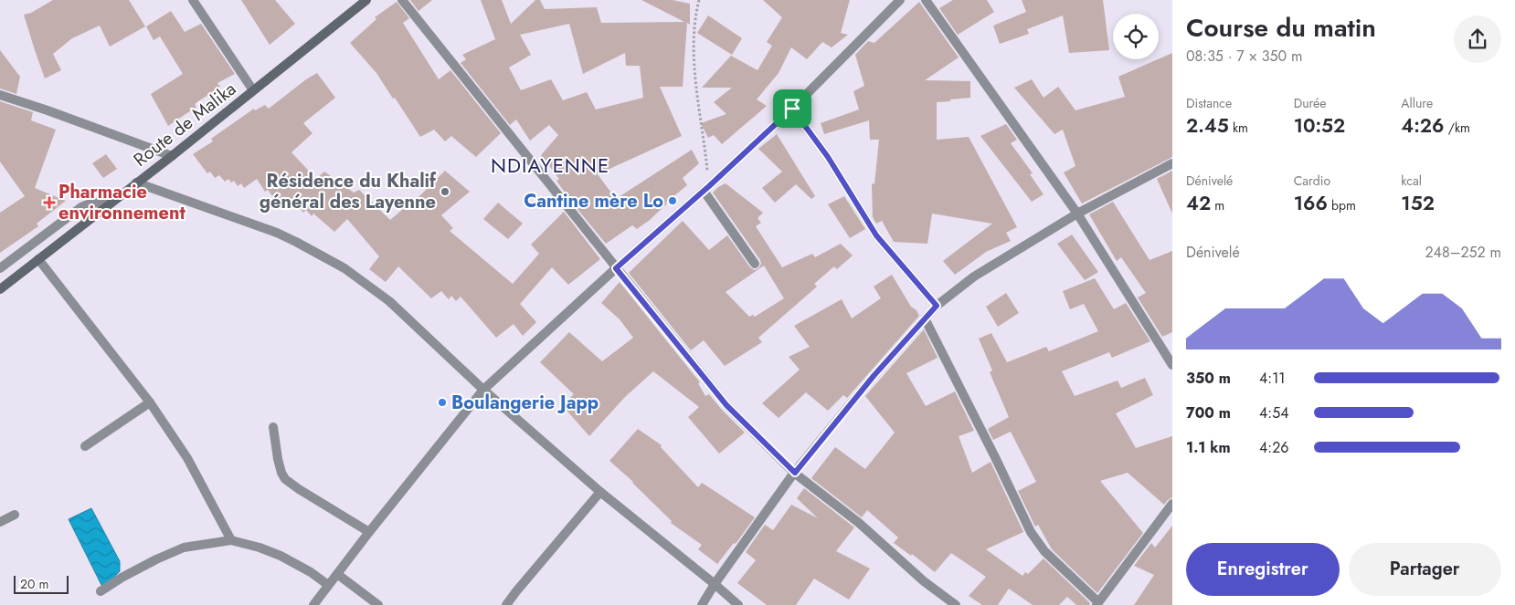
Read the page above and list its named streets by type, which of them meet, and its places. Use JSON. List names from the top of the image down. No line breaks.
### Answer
{"streets":{"main road":["Route de Malika"]},"districts":["NDIAYENNE"],"places":{"other":["Résidence du Khalif général des Layenne","Cantine mère Lo","Boulangerie Japp"],"health":["Pharmacie environnement"]},"scale_bar":"20 m","page":{"heading":["Course du matin","08:35 · 7 × 350 m"],"stats":[["Distance","2.45 km"],["Durée","10:52"],["Allure","4:26 /km"],["Dénivelé","42 m"],["Cardio","166 bpm"],["kcal","152"]],"chart":["Dénivelé","248–252 m"],"list":[{"name":"350 m","note":"4:11"},{"name":"700 m","note":"4:54"},{"name":"1.1 km","note":"4:26"}],"buttons":["Enregistrer","Partager"],"scale":"20 m"}}
